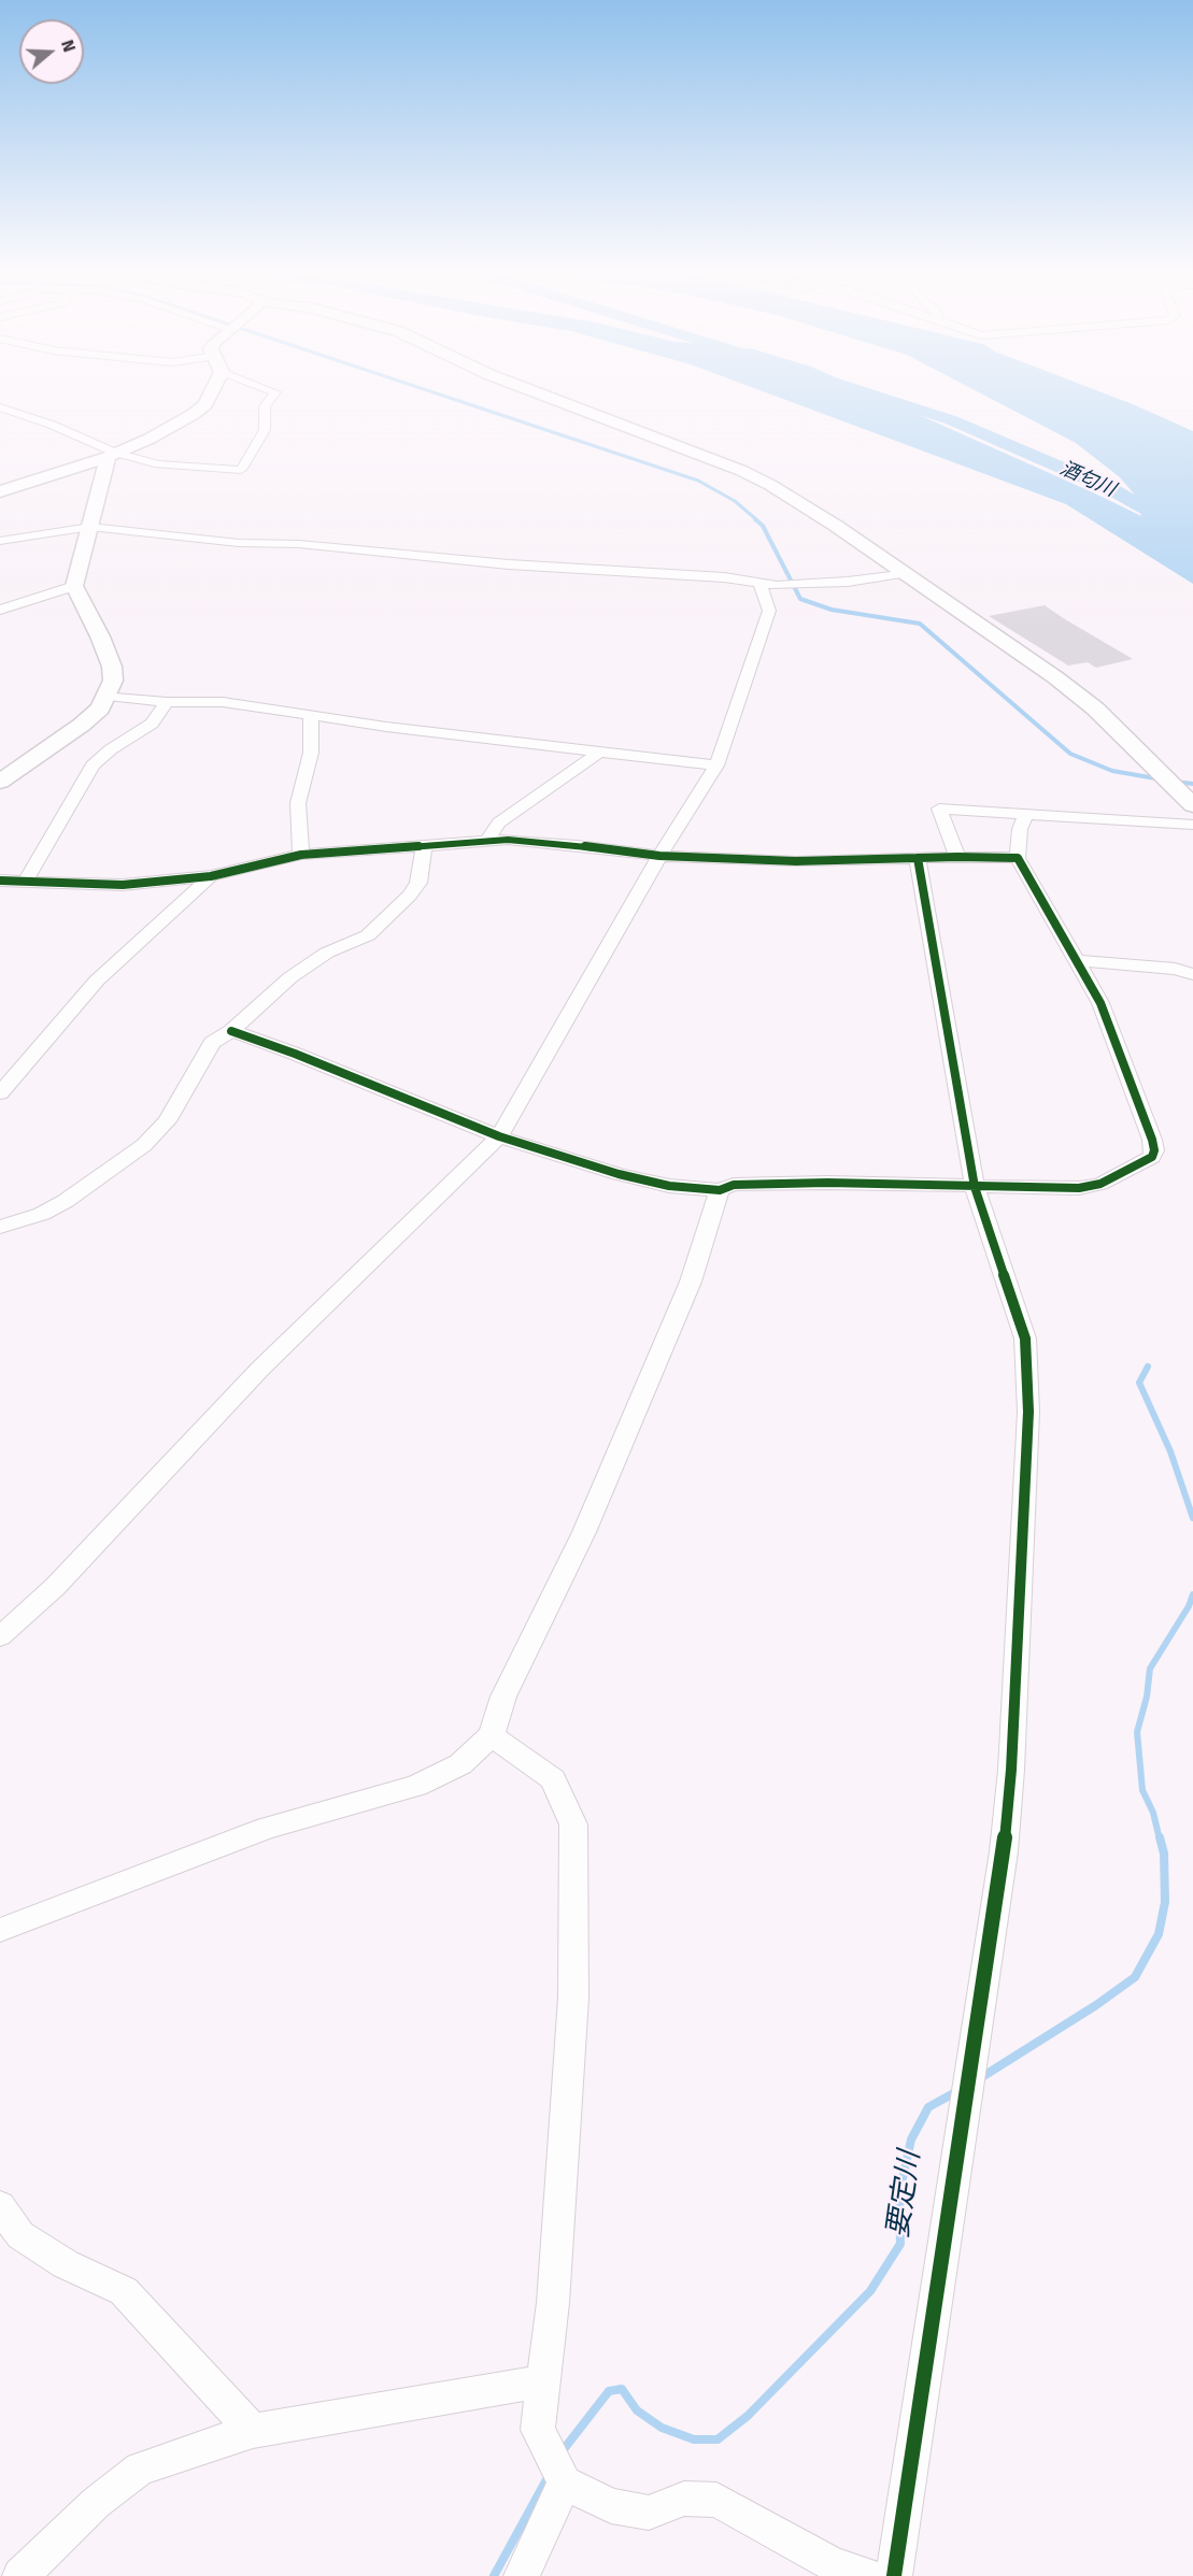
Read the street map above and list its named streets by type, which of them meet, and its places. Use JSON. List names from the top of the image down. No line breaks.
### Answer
{"water":["酒匂川","要定川"],"north":"right"}
